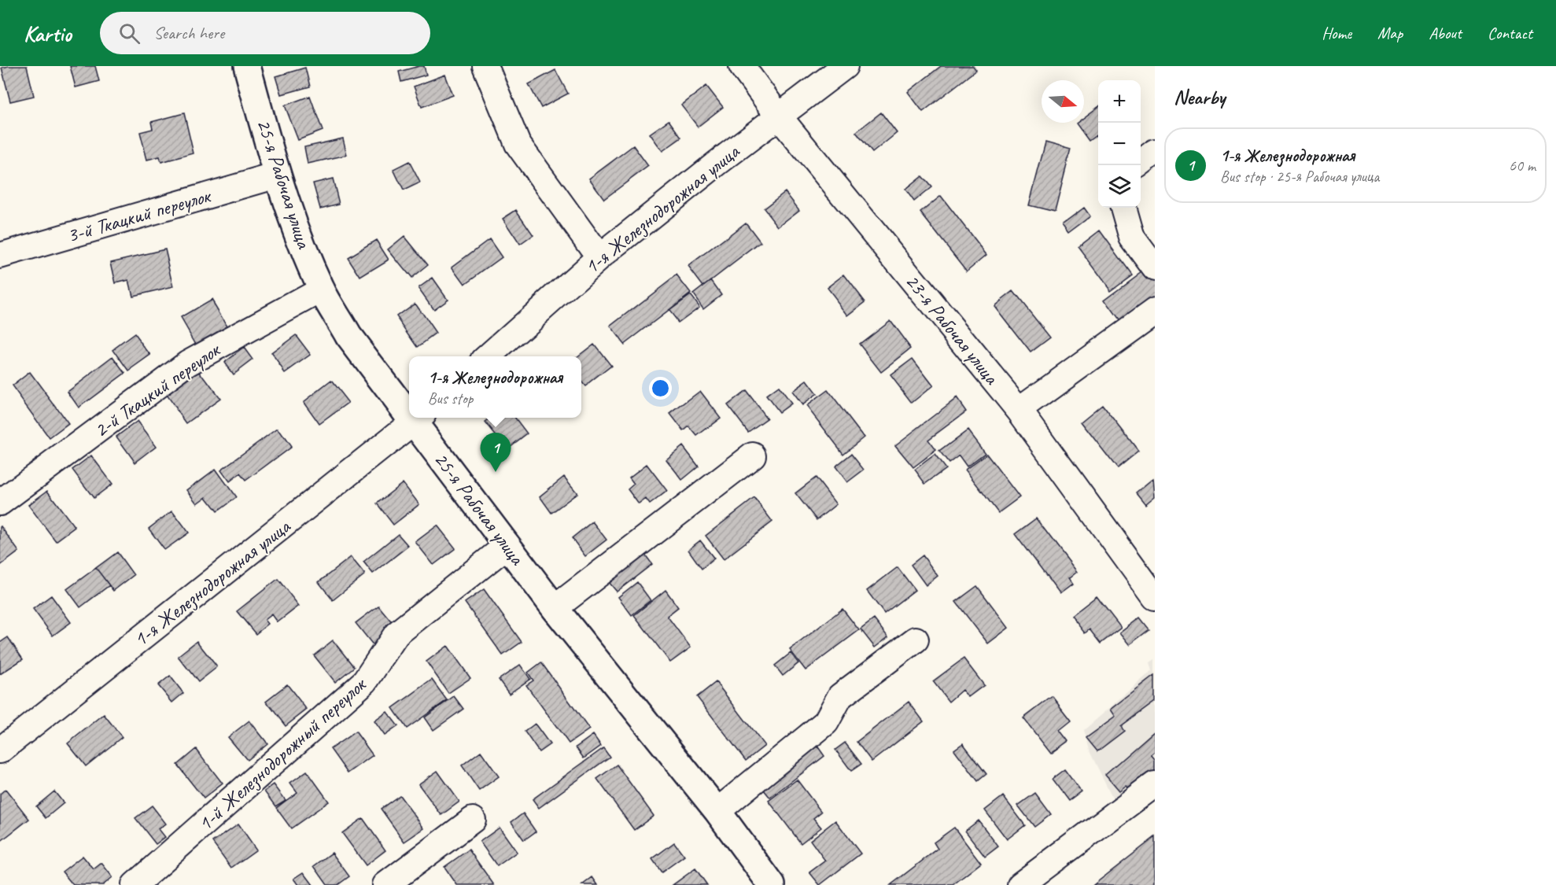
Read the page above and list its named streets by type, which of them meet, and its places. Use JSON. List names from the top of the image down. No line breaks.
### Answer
{"streets":{"main road":["25-я Рабочая улица"],"street":["1-я Железнодорожная улица","3-й Ткацкий переулок","23-я Рабочая улица","2-й Ткацкий переулок","1-й Железнодорожный переулок"]},"crossings":[["25-я Рабочая улица","1-я Железнодорожная улица"],["25-я Рабочая улица","3-й Ткацкий переулок"],["25-я Рабочая улица","2-й Ткацкий переулок"],["25-я Рабочая улица","1-й Железнодорожный переулок"],["1-я Железнодорожная улица","23-я Рабочая улица"]],"north":"right","page":{"header":"Kartio","search":"Search here","nav":["Home","Map","About","Contact"],"heading":"Nearby","map_buttons":["+","−"],"list":[{"mark":"1","name":"1-я Железнодорожная","note":"Bus stop · 25-я Рабочая улица","value":"60 m"}],"popup":["1-я Железнодорожная","Bus stop"],"pins":"1"}}
